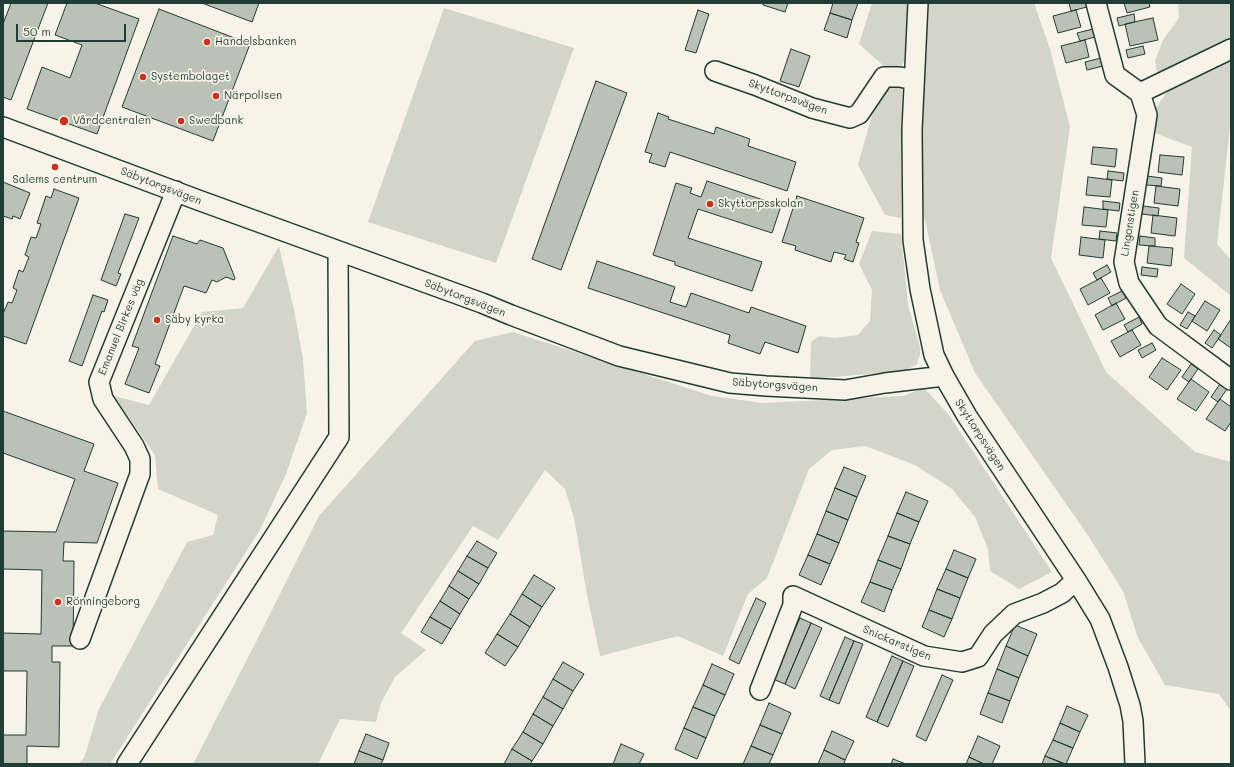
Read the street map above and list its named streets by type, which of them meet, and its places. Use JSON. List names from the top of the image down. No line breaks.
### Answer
{"streets":{"street":["Skyttorpsvägen","Säbytorgsvägen","Lingonstigen","Emanuel Birkes väg","Snickarstigen"]},"crossings":[["Skyttorpsvägen","Säbytorgsvägen"],["Skyttorpsvägen","Snickarstigen"],["Säbytorgsvägen","Emanuel Birkes väg"]],"places":["Handelsbanken","Systembolaget","Närpolisen","Vårdcentralen","Swedbank","Salems centrum","Skyttorpsskolan","Säby kyrka","Rönningeborg"],"scale_bar":"50 m"}
